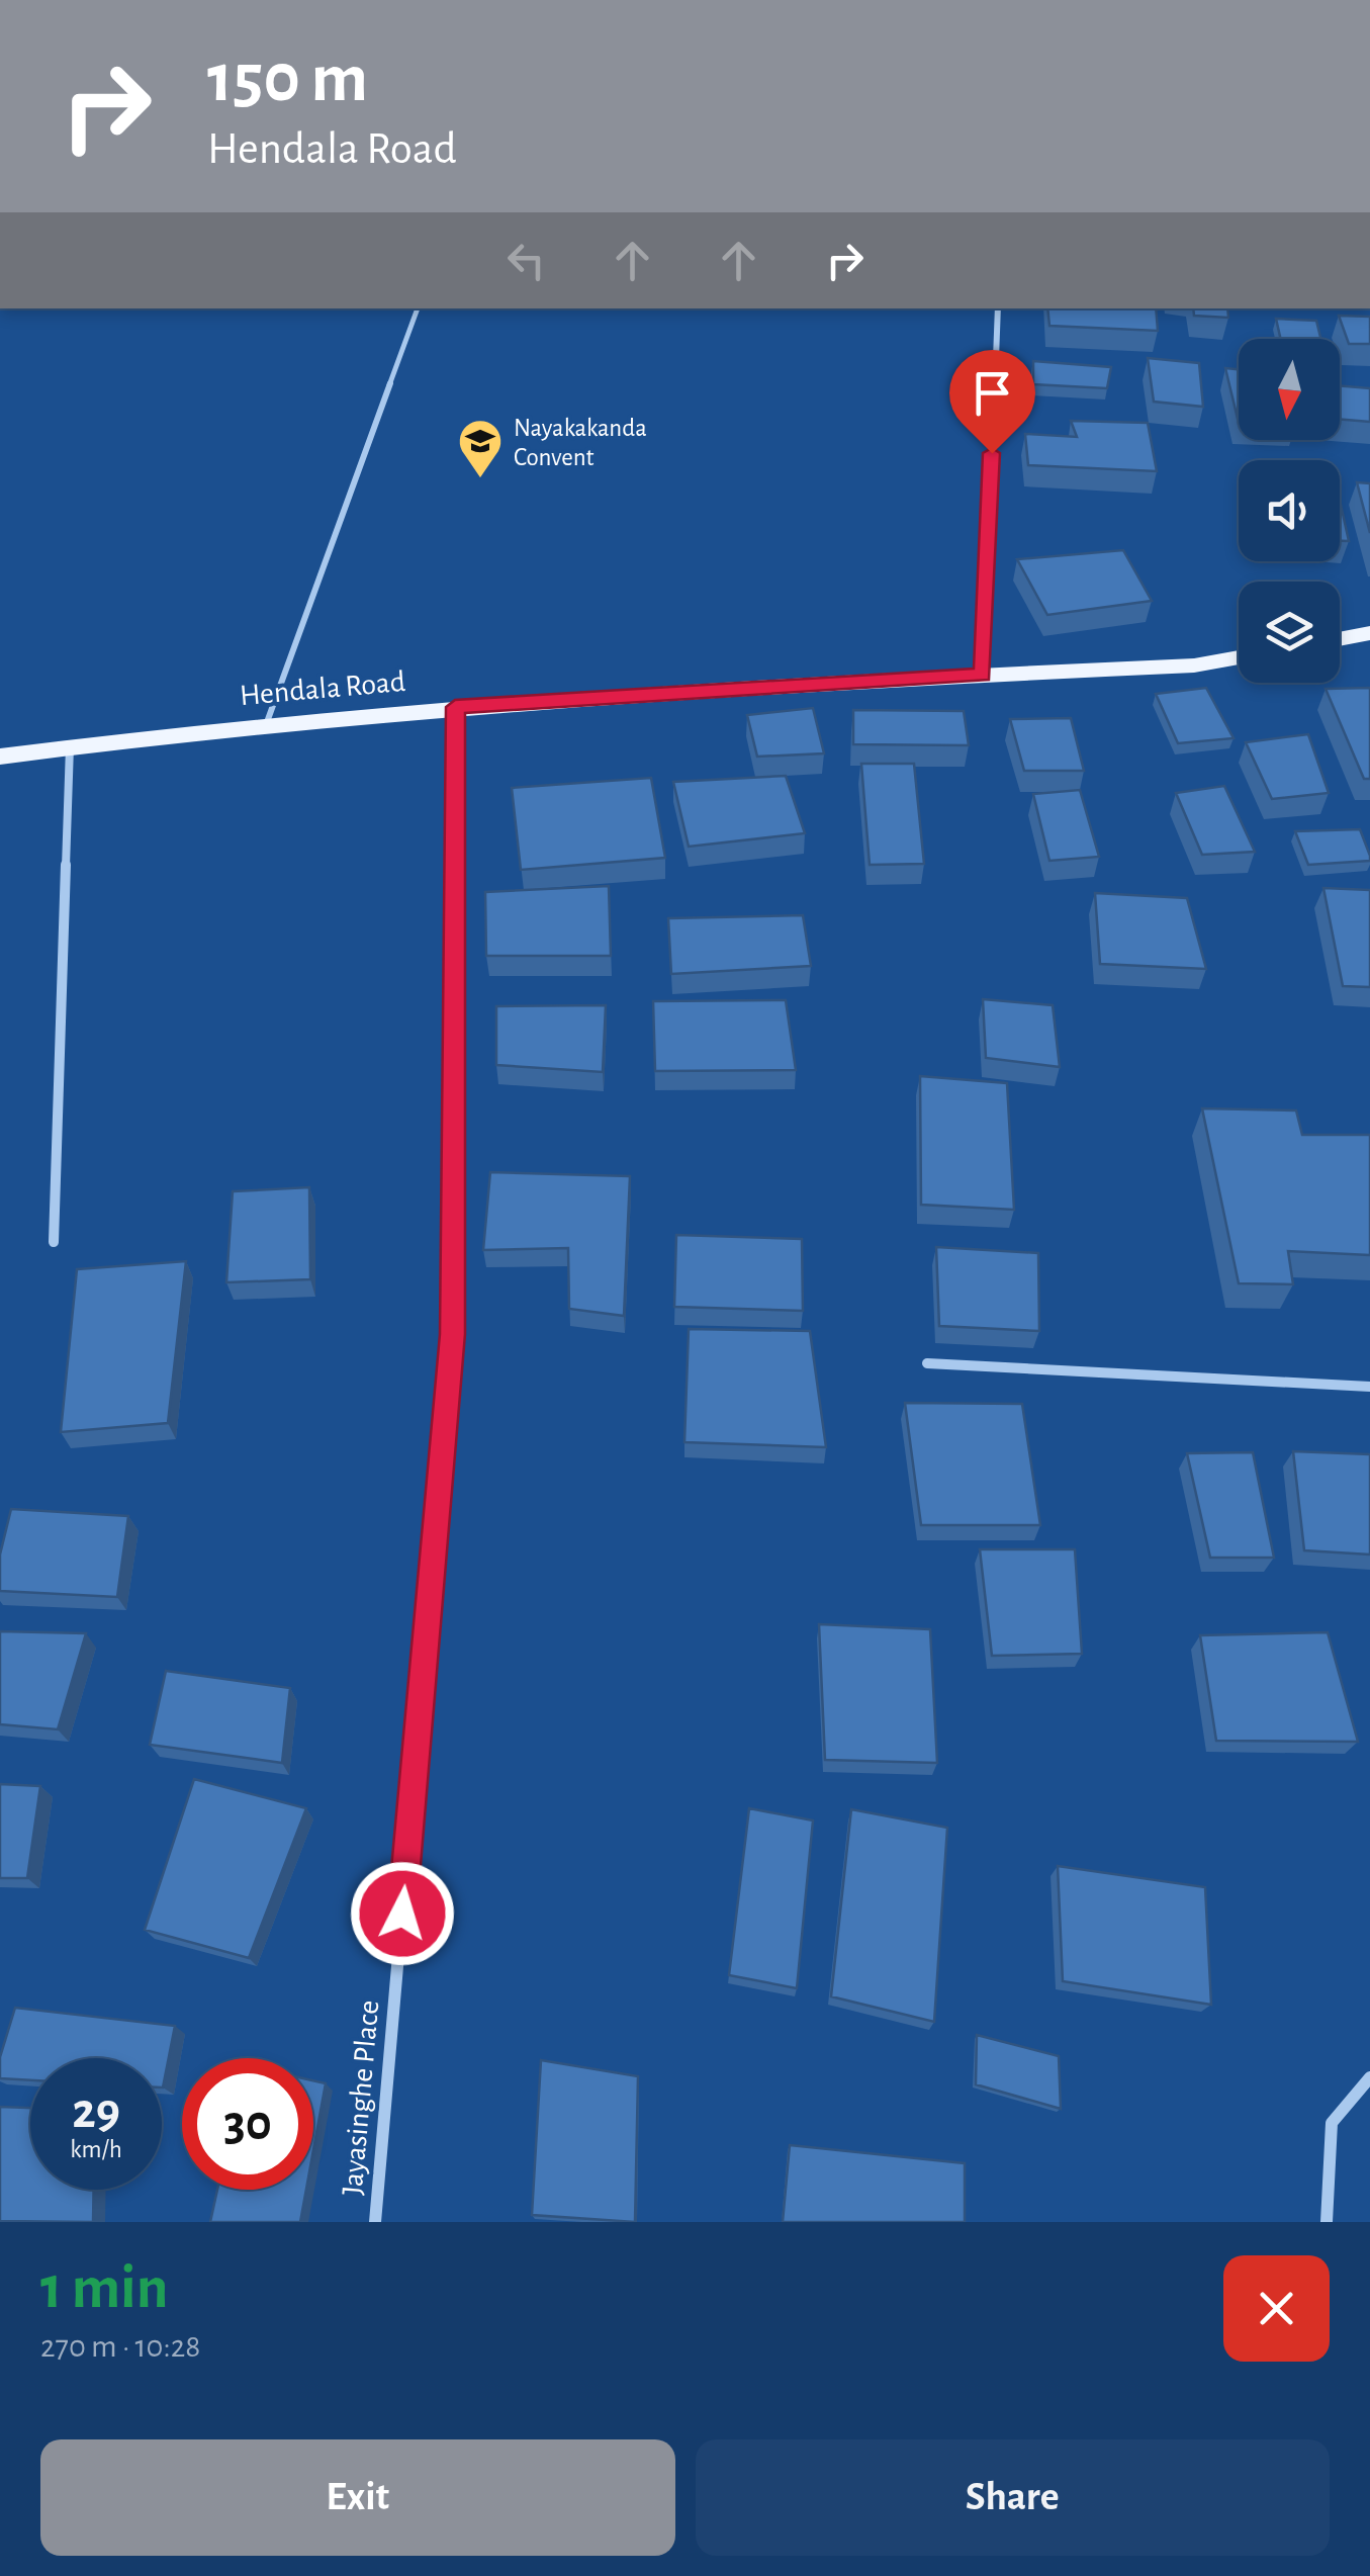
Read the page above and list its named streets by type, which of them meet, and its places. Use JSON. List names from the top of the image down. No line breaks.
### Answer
{"streets":{"main road":["Hendala Road"],"street":["Jayasinghe Place"]},"crossings":[["Hendala Road","Jayasinghe Place"]],"places":{"school or university":["Nayakakanda Convent"]},"north":"bottom","page":{"turn":["150 m","Hendala Road"],"speed":"29 km/h","limit":"30","heading":["1 min","270 m · 10:28"],"buttons":["Exit","Share"]}}
